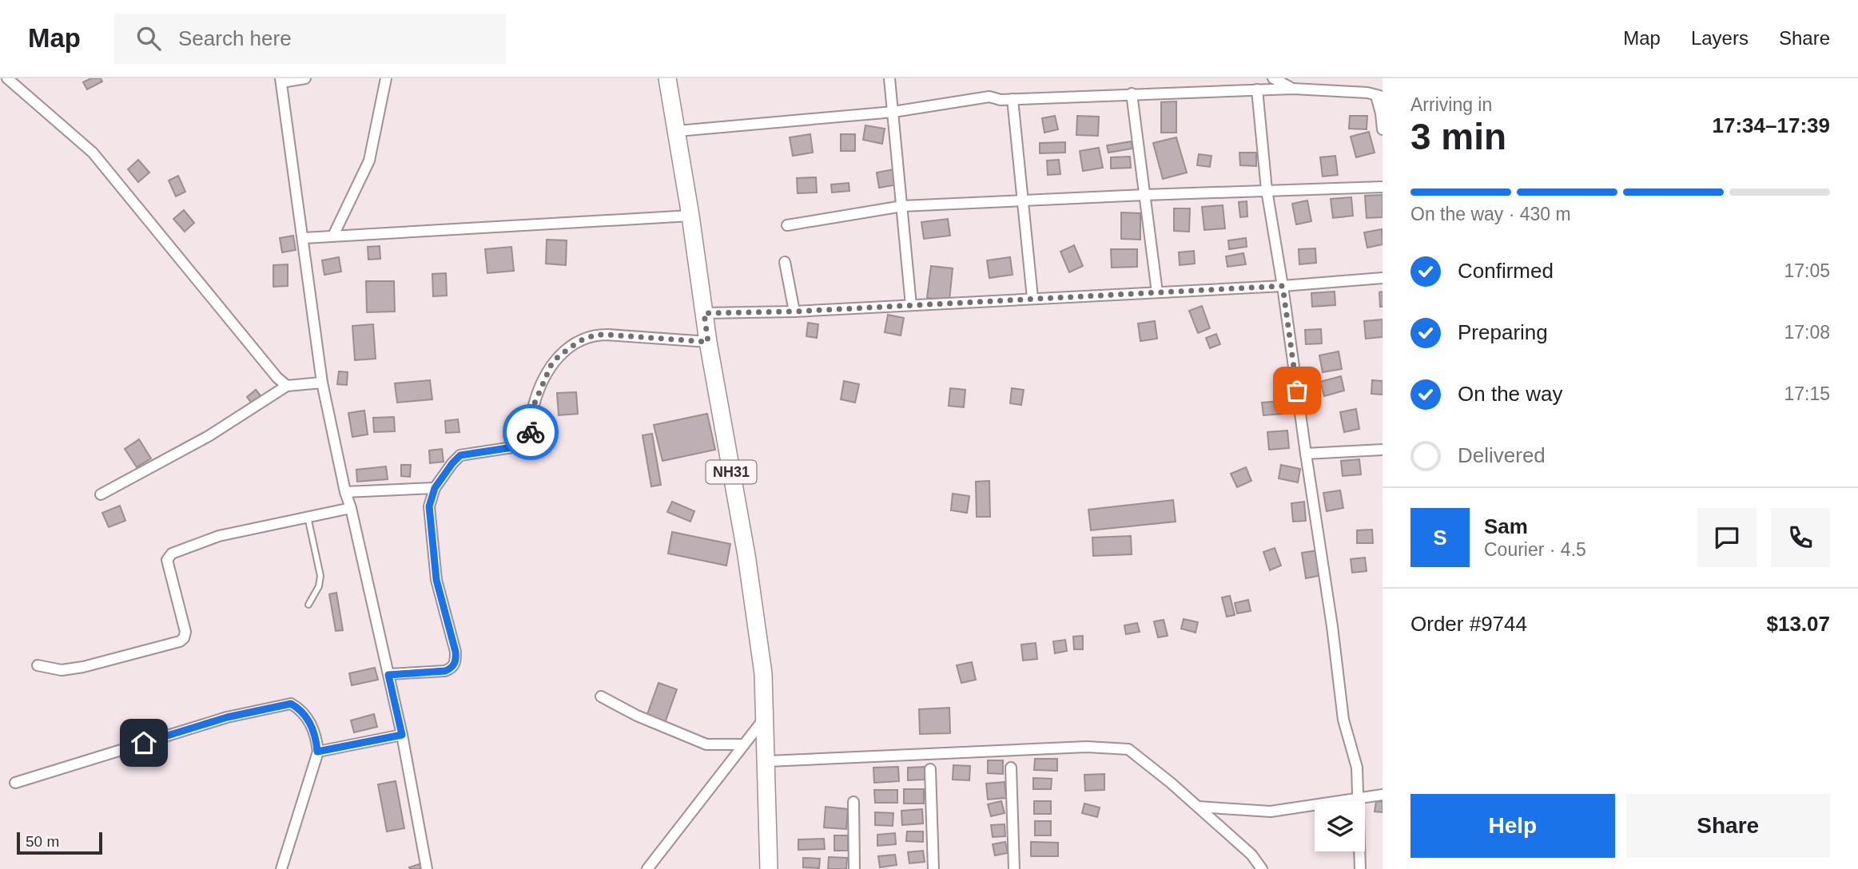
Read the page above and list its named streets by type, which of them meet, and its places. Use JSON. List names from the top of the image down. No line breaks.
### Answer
{"streets":{"highway":["NH31"]},"scale_bar":"50 m","page":{"header":"Map","search":"Search here","nav":["Map","Layers","Share"],"heading":["3 min","Arriving in","17:34–17:39"],"panel":["Sam","Courier · 4.5","Order #9744","$13.07"],"bar":"On the way · 430 m","list":[["Confirmed","17:05"],["Preparing","17:08"],["On the way","17:15"],"Delivered"],"round":"S","buttons":["Help","Share"],"scale":"50 m"}}
